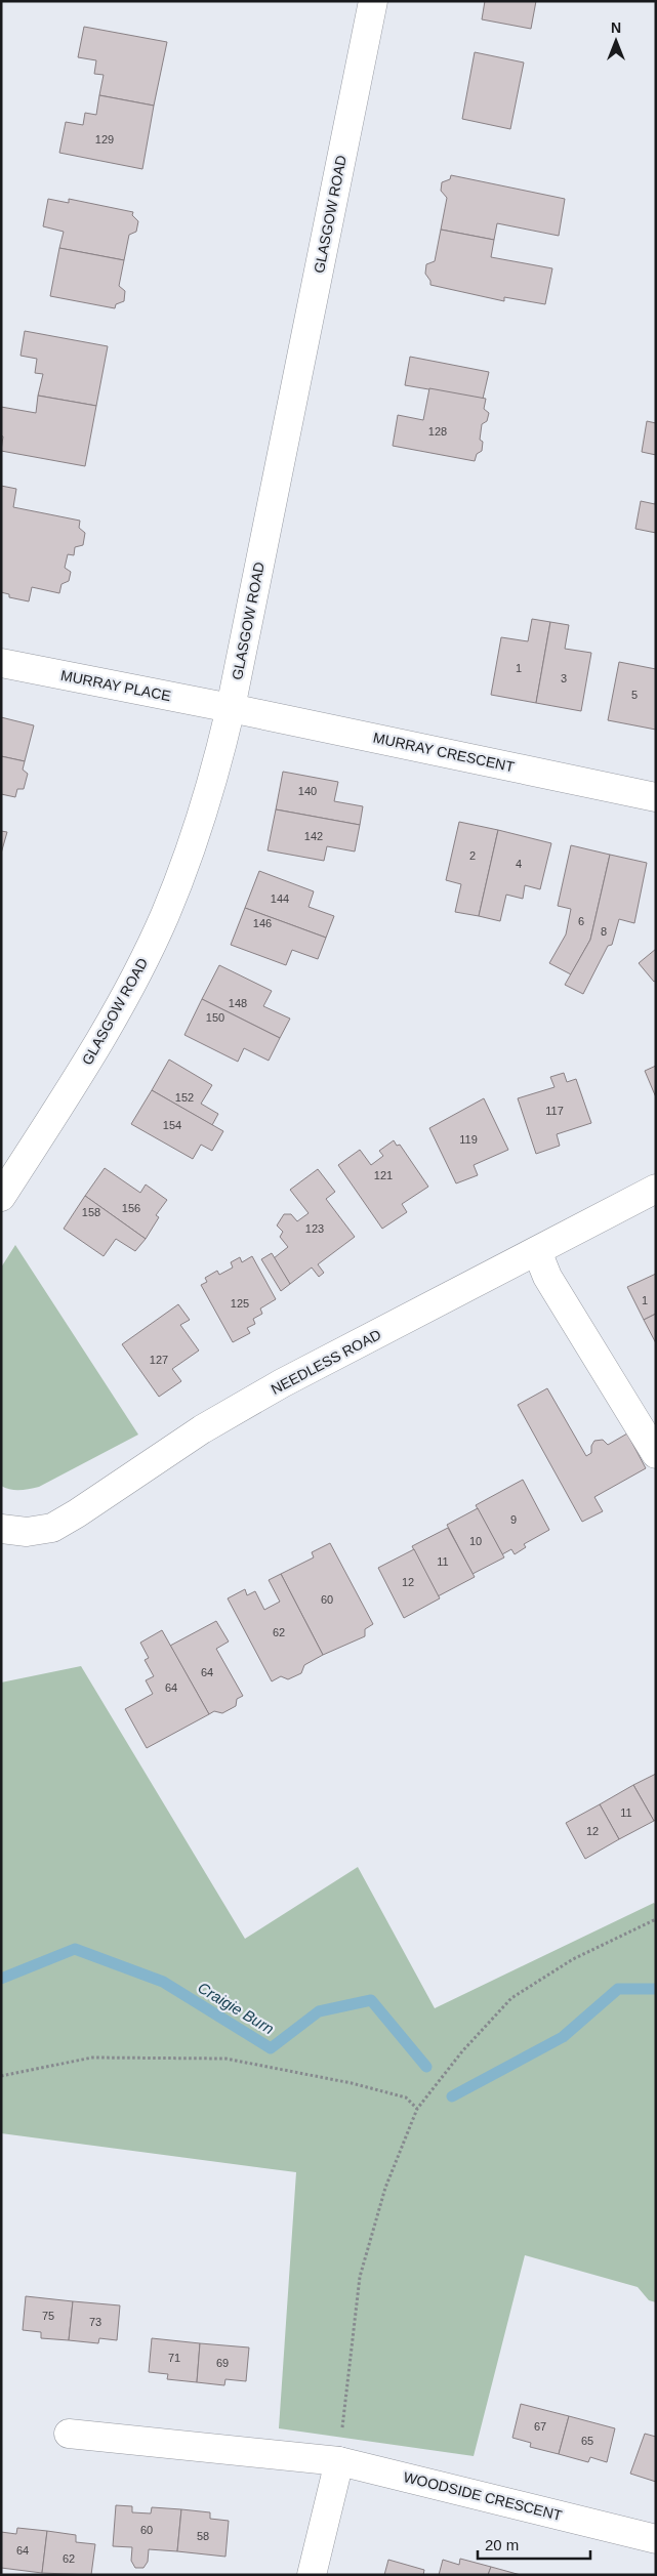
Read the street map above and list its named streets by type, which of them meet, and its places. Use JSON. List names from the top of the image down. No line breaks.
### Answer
{"streets":{"street":["GLASGOW ROAD","MURRAY PLACE","MURRAY CRESCENT","NEEDLESS ROAD","WOODSIDE CRESCENT"]},"crossings":[["GLASGOW ROAD","MURRAY PLACE"],["GLASGOW ROAD","MURRAY CRESCENT"],["MURRAY PLACE","MURRAY CRESCENT"]],"water":["Craigie Burn"],"house_numbers":["129","128","1","3","5","140","142","2","4","144","6","146","8","148","150","152","117","154","119","121","156","158","123","1","125","127","9","10","11","12","60","62","64","64","11","12","75","73","71","69","67","65","60","58","64","62"],"scale_bar":"20 m","north":"top"}
